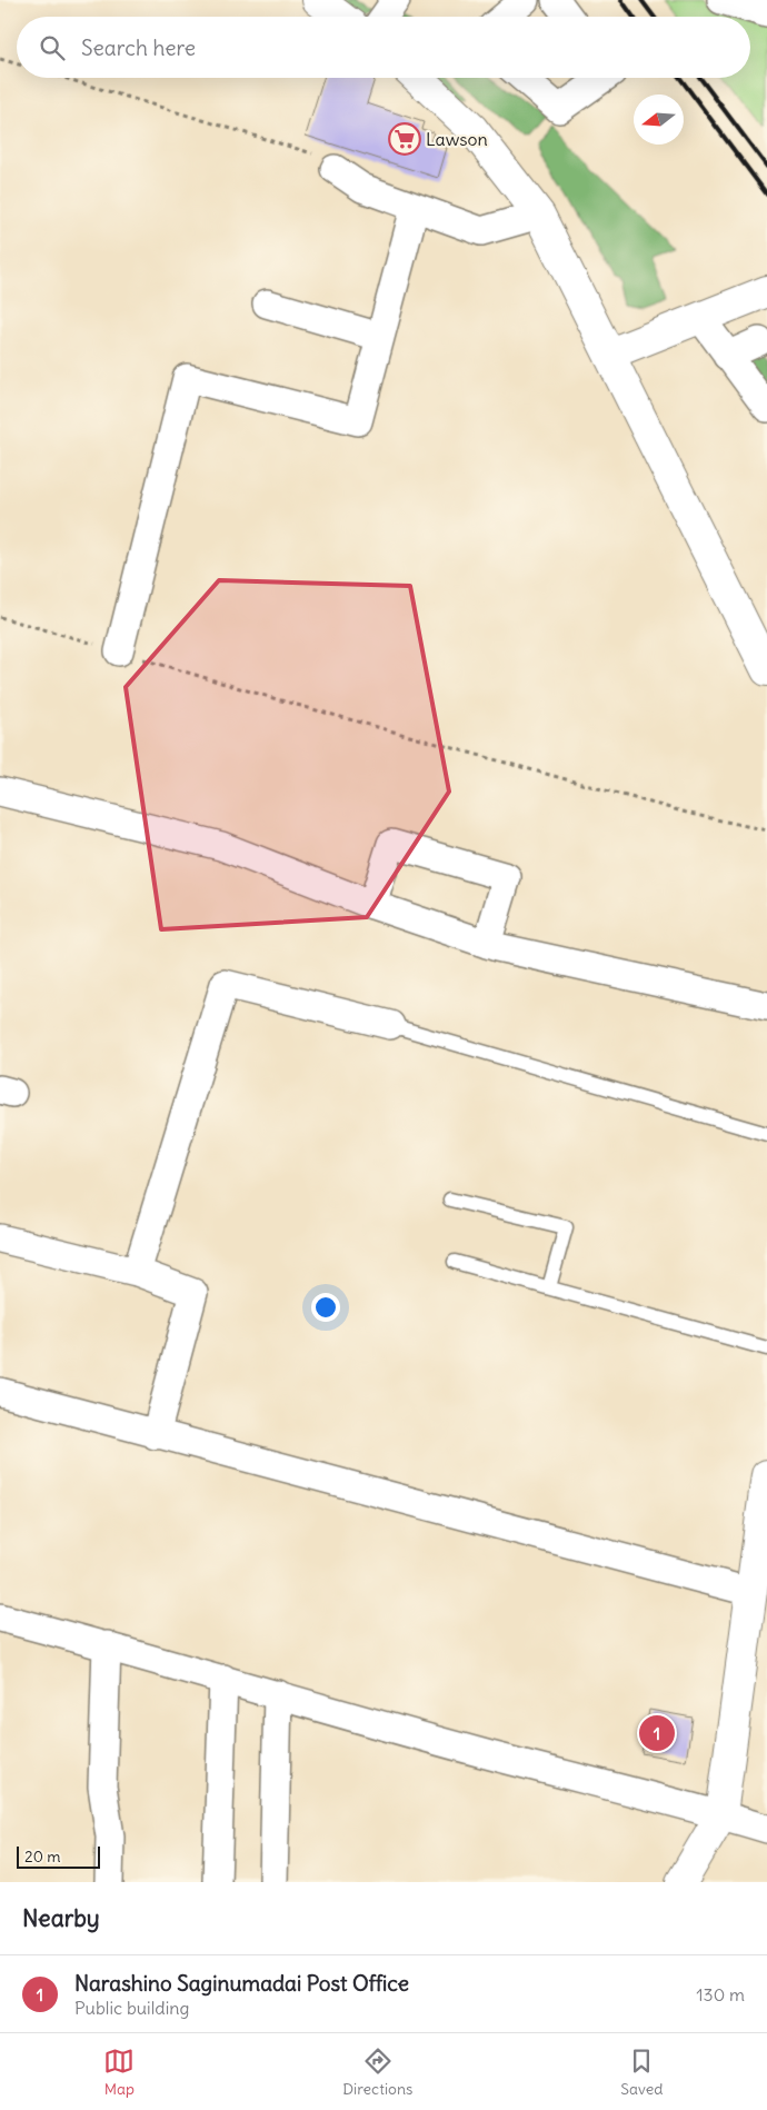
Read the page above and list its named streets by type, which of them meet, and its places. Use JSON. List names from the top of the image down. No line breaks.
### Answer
{"places":{"supermarket":["Lawson"]},"scale_bar":"20 m","north":"left","page":{"search":"Search here","pins":"1","scale":"20 m","heading":"Nearby","list":[{"mark":"1","name":"Narashino Saginumadai Post Office","note":"Public building","value":"130 m"}],"nav":["Map","Directions","Saved"]}}
